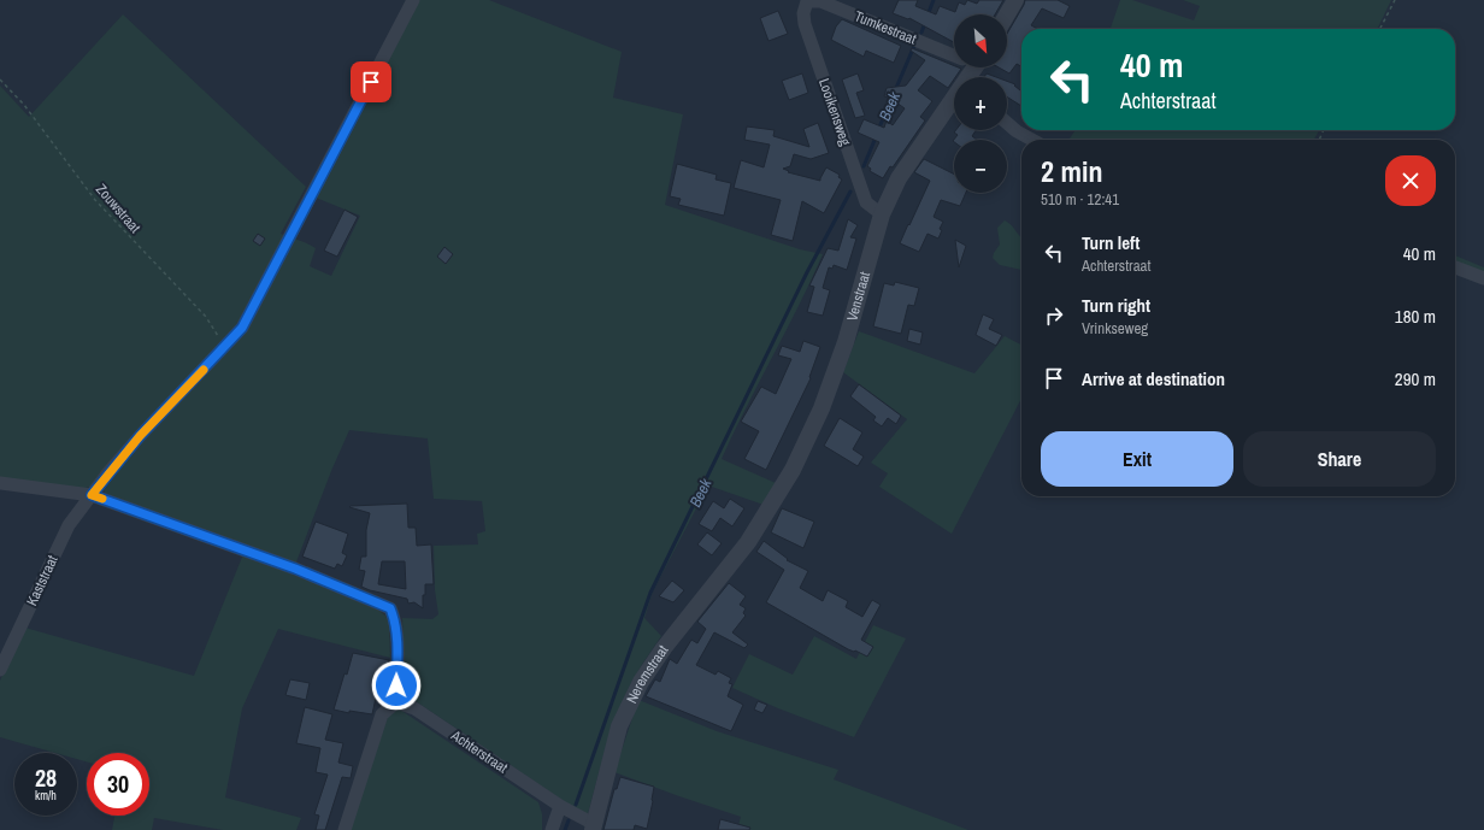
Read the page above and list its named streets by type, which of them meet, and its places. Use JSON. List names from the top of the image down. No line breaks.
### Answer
{"streets":{"street":["Tumkestraat","Looikensweg","Venstraat","Kaststraat","Neremstraat","Achterstraat"],"path":["Zouwstraat"]},"crossings":[["Tumkestraat","Looikensweg"],["Looikensweg","Venstraat"],["Zouwstraat","Kaststraat"],["Venstraat","Neremstraat"],["Neremstraat","Achterstraat"]],"water":["Beek"],"north":"bottom right","page":{"map_buttons":["+","−"],"turn":["40 m","Achterstraat"],"heading":["2 min","510 m · 12:41"],"list":[{"name":"Turn left","note":"Achterstraat","value":"40 m"},{"name":"Turn right","note":"Vrinkseweg","value":"180 m"},{"name":"Arrive at destination","value":"290 m"}],"buttons":["Exit","Share"],"speed":"28 km/h","limit":"30"}}
